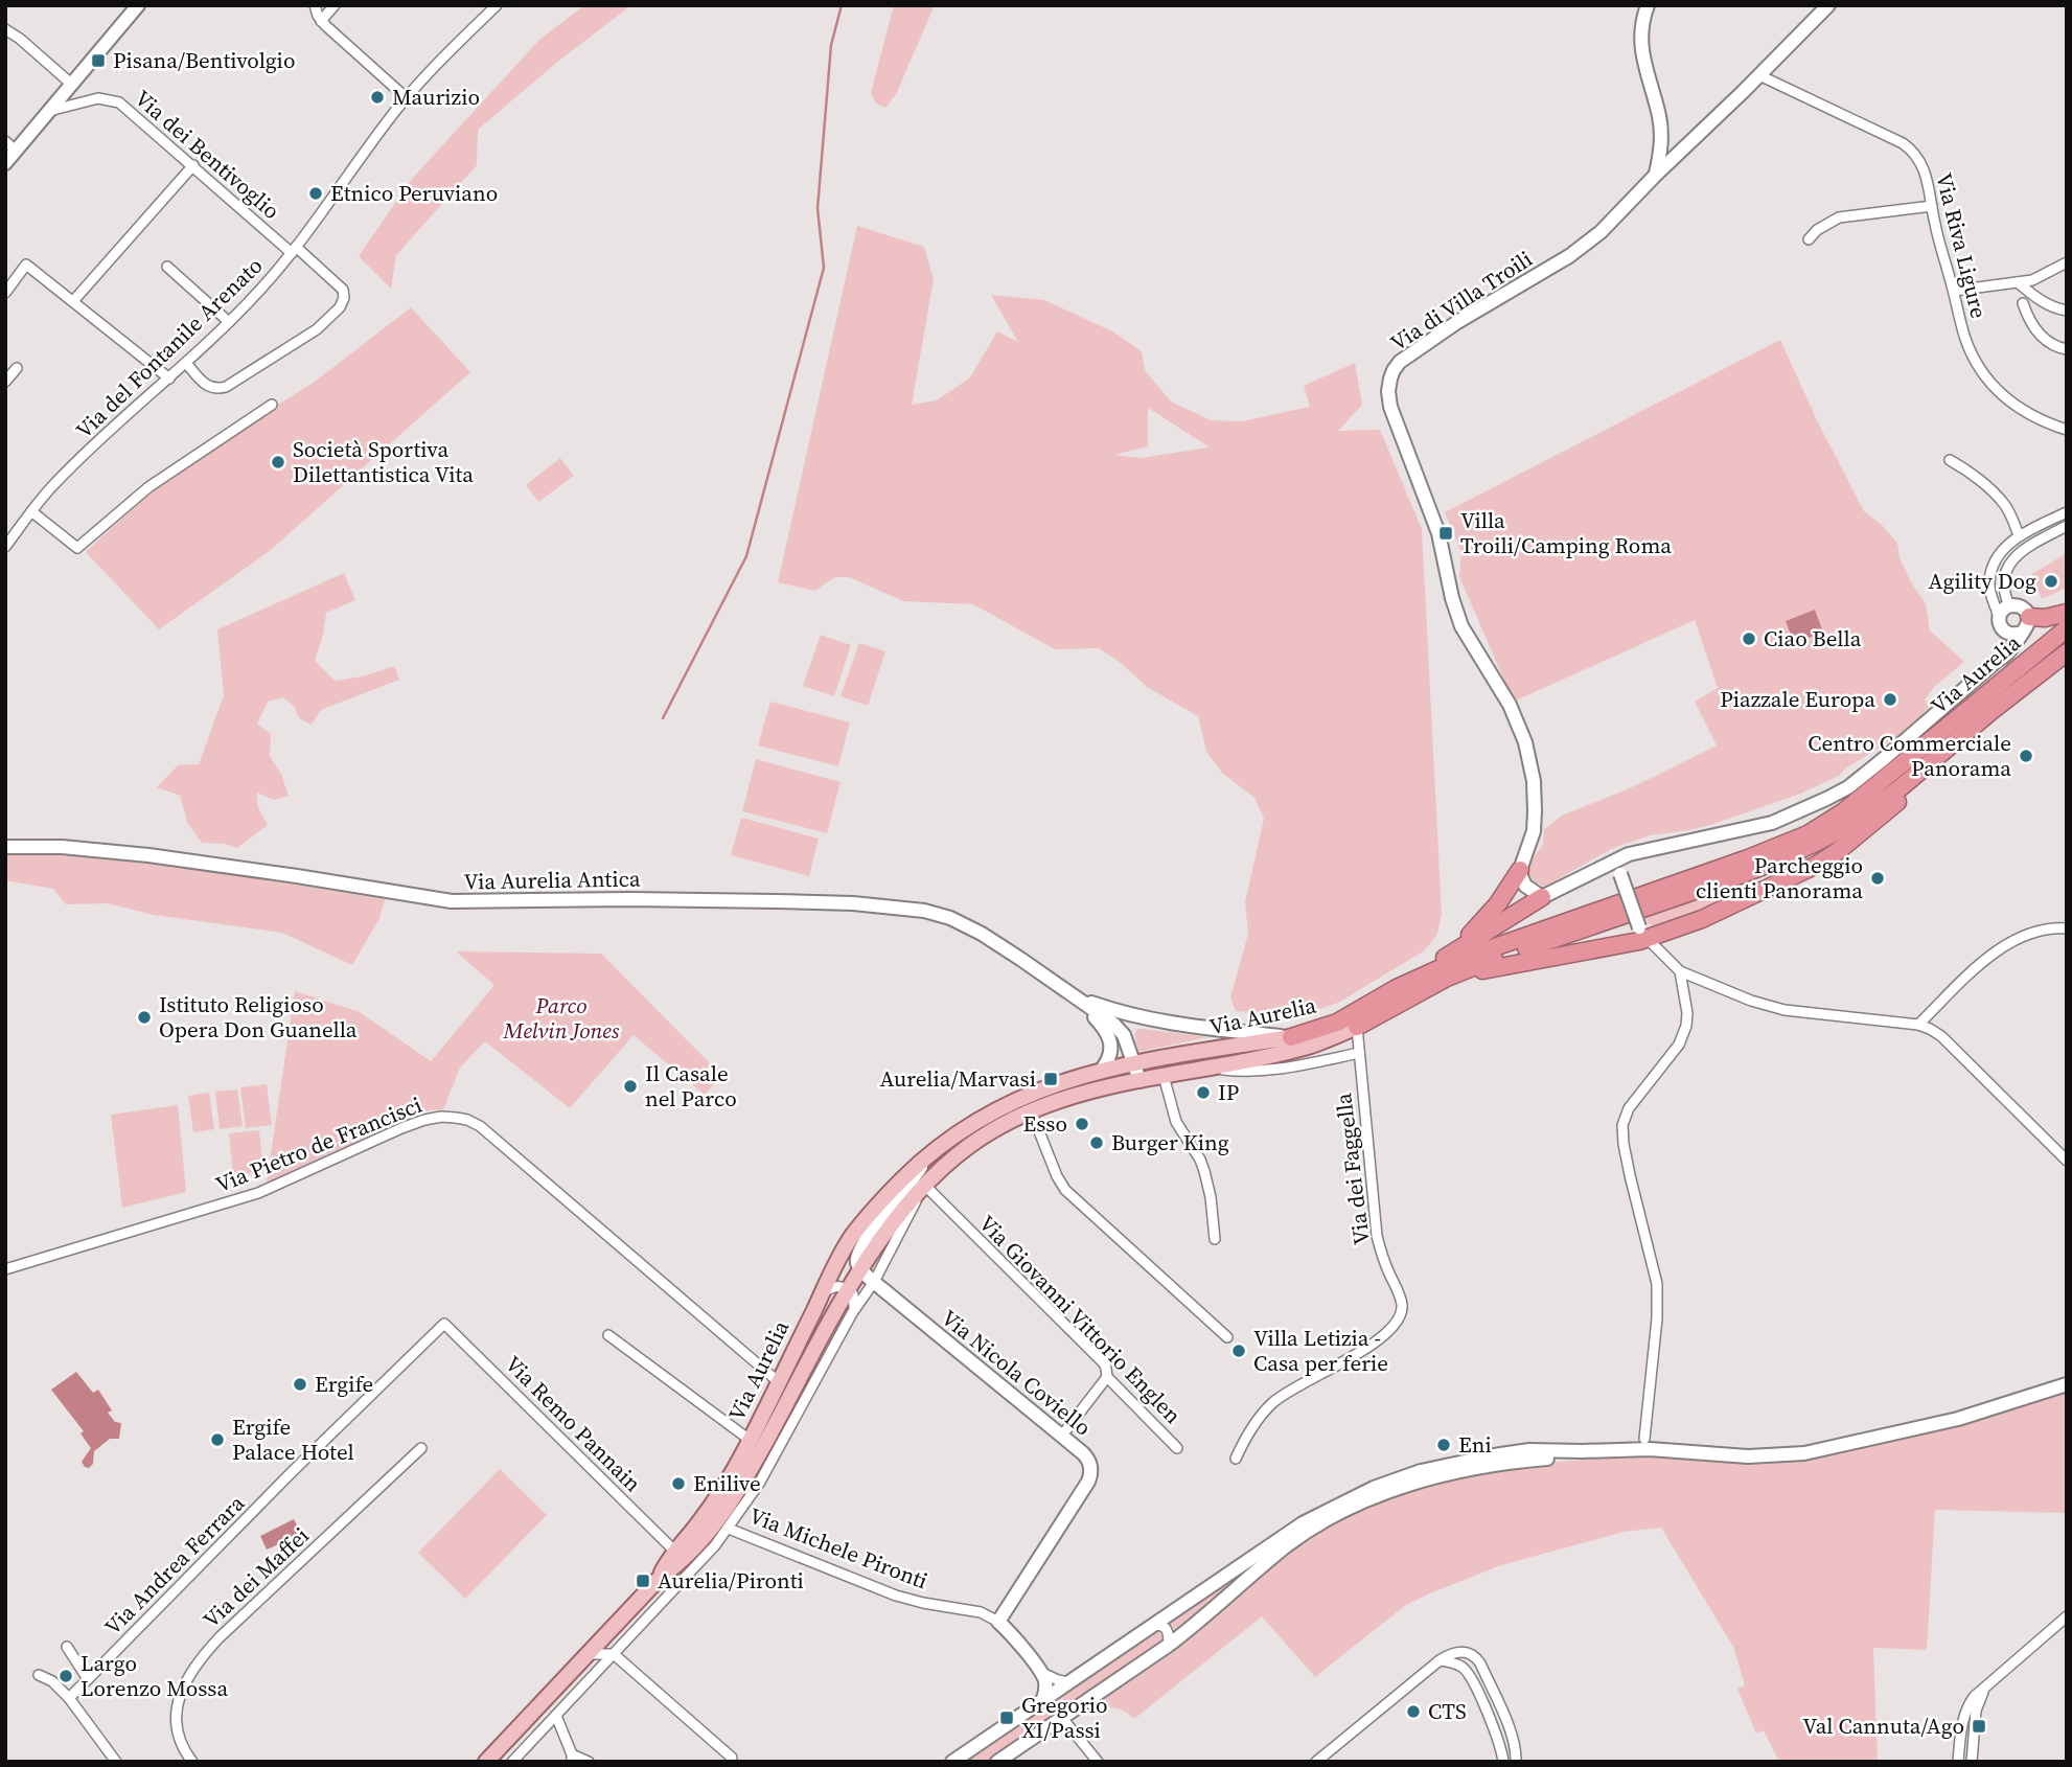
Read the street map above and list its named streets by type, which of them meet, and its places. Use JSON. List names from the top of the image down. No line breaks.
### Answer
{"streets":{"highway":["Via Aurelia"],"street":["Via dei Bentivoglio","Via Riva Ligure","Via di Villa Troili","Via del Fontanile Arenato","Via Aurelia Antica","Via Pietro de Francisci","Via dei Faggella","Via Giovanni Vittorio Englen","Via Nicola Coviello","Via Remo Pannain","Via Michele Pironti","Via Andrea Ferrara","Via dei Maffei"]},"crossings":[["Via dei Bentivoglio","Via del Fontanile Arenato"],["Via Riva Ligure","Via di Villa Troili"],["Via Aurelia","Via Pietro de Francisci"],["Via Aurelia","Via dei Faggella"],["Via Aurelia","Via Giovanni Vittorio Englen"],["Via Aurelia","Via Nicola Coviello"],["Via Aurelia","Via Remo Pannain"],["Via Aurelia","Via Michele Pironti"],["Via Nicola Coviello","Via Michele Pironti"],["Via Remo Pannain","Via Andrea Ferrara"]],"parks":["Parco Melvin Jones"],"places":{"transit":["Pisana/Bentivolgio","Villa Troili/Camping Roma","Aurelia/Marvasi","Aurelia/Pironti","Gregorio XI/Passi","Val Cannuta/Ago"],"other":["Maurizio","Etnico Peruviano","Società Sportiva Dilettantistica Vita","Agility Dog","Ciao Bella","Piazzale Europa","Centro Commerciale Panorama","Parcheggio clienti Panorama","Istituto Religioso Opera Don Guanella","Il Casale nel Parco","IP","Esso","Burger King","Villa Letizia - Casa per ferie","Ergife","Ergife Palace Hotel","Eni","Enilive","Largo Lorenzo Mossa","CTS"]}}
